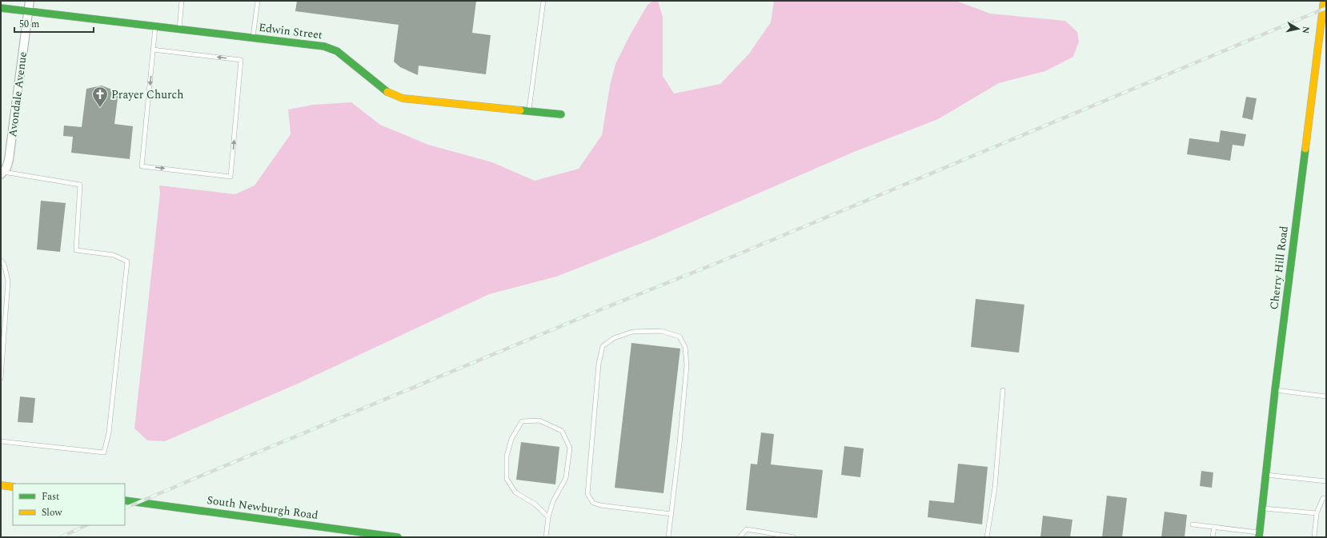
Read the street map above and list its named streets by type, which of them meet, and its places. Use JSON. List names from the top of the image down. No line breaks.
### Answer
{"streets":{"main road":["Edwin Street","Cherry Hill Road","South Newburgh Road"],"street":["Avondale Avenue"]},"crossings":[["Edwin Street","Avondale Avenue"]],"places":{"church":["Prayer Church"]},"legend":["Fast","Slow"],"scale_bar":"50 m","north":"right"}
